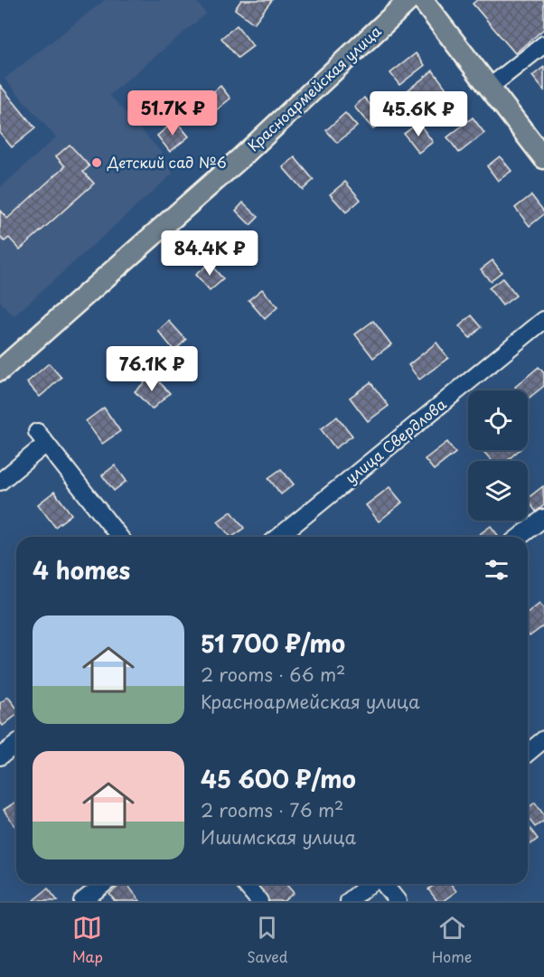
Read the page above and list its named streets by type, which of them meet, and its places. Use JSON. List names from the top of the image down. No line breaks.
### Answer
{"streets":{"main road":["Красноармейская улица"],"street":["улица Свердлова"]},"places":["Детский сад №6"],"page":{"price":["51.7K ₽","45.6K ₽","84.4K ₽","76.1K ₽"],"heading":"4 homes","list":[{"name":"51 700 ₽/mo","note":"2 rooms · 66 m² · Красноармейская улица"},{"name":"45 600 ₽/mo","note":"2 rooms · 76 m² · Ишимская улица"}],"tabs":["Map","Saved","Home"]}}
